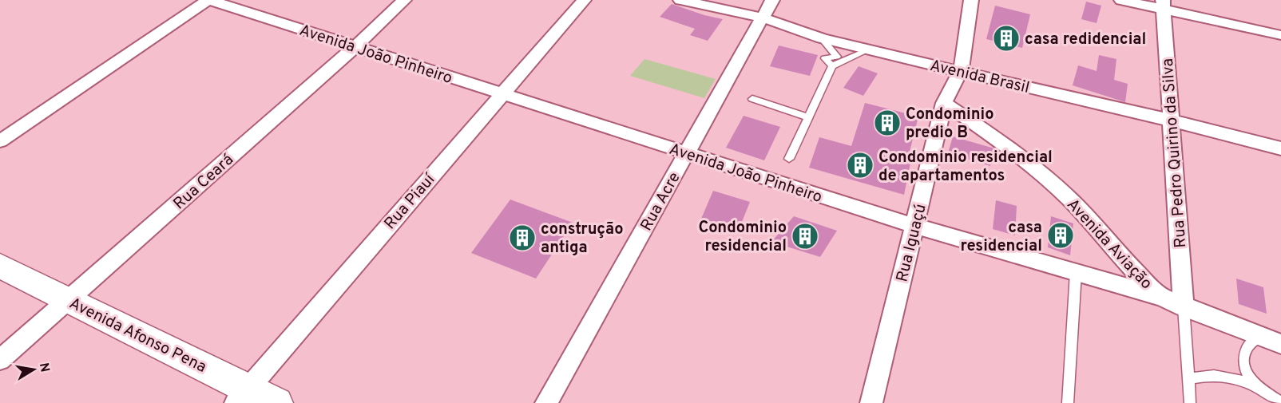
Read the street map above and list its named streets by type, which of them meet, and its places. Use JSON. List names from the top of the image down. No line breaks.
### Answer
{"streets":{"street":["Avenida João Pinheiro","Avenida Brasil","Rua Pedro Quirino da Silva","Rua Ceará","Rua Piauí","Rua Acre","Rua Iguaçú","Avenida Aviação","Avenida Afonso Pena"]},"crossings":[["Avenida João Pinheiro","Rua Pedro Quirino da Silva"],["Avenida João Pinheiro","Rua Ceará"],["Avenida João Pinheiro","Rua Piauí"],["Avenida João Pinheiro","Rua Acre"],["Avenida João Pinheiro","Rua Iguaçú"],["Avenida João Pinheiro","Avenida Aviação"],["Avenida Brasil","Rua Pedro Quirino da Silva"],["Avenida Brasil","Rua Acre"],["Avenida Brasil","Rua Iguaçú"],["Rua Ceará","Avenida Afonso Pena"],["Rua Piauí","Avenida Afonso Pena"],["Rua Iguaçú","Avenida Aviação"]],"places":{"building":["casa redidencial","Condominio predio B","Condominio residencial de apartamentos","casa residencial","Condominio residencial","construção antiga"]},"north":"right"}
